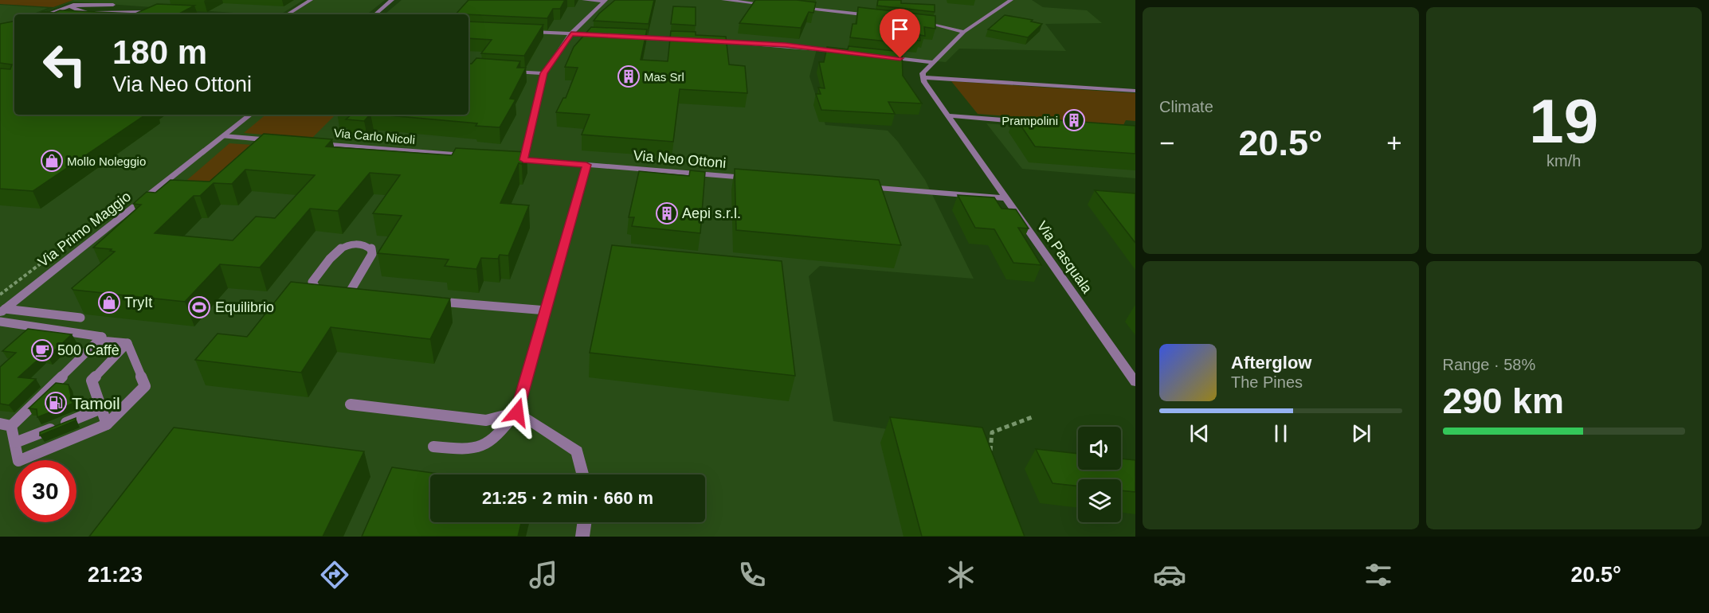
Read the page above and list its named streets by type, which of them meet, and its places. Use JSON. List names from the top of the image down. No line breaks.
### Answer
{"streets":{"street":["Via Carlo Nicoli","Via Neo Ottoni","Via Primo Maggio","Via Pasquala"]},"places":{"building":["Mas Srl","Prampolini","Aepi s.r.l."],"shop":["Mollo Noleggio","TryIt"],"sports":["Equilibrio"],"cafe":["500 Caffè"],"fuel station":["Tamoil"]},"page":{"tile":["Climate",["19","km/h"],["Range · 58%","290 km"]],"turn":["180 m","Via Neo Ottoni"],"heat":["−","20.5°","+"],"song":["Afterglow","The Pines"],"limit":"30","trip":"21:25 · 2 min · 660 m","tabs":["21:23","20.5°"]}}
